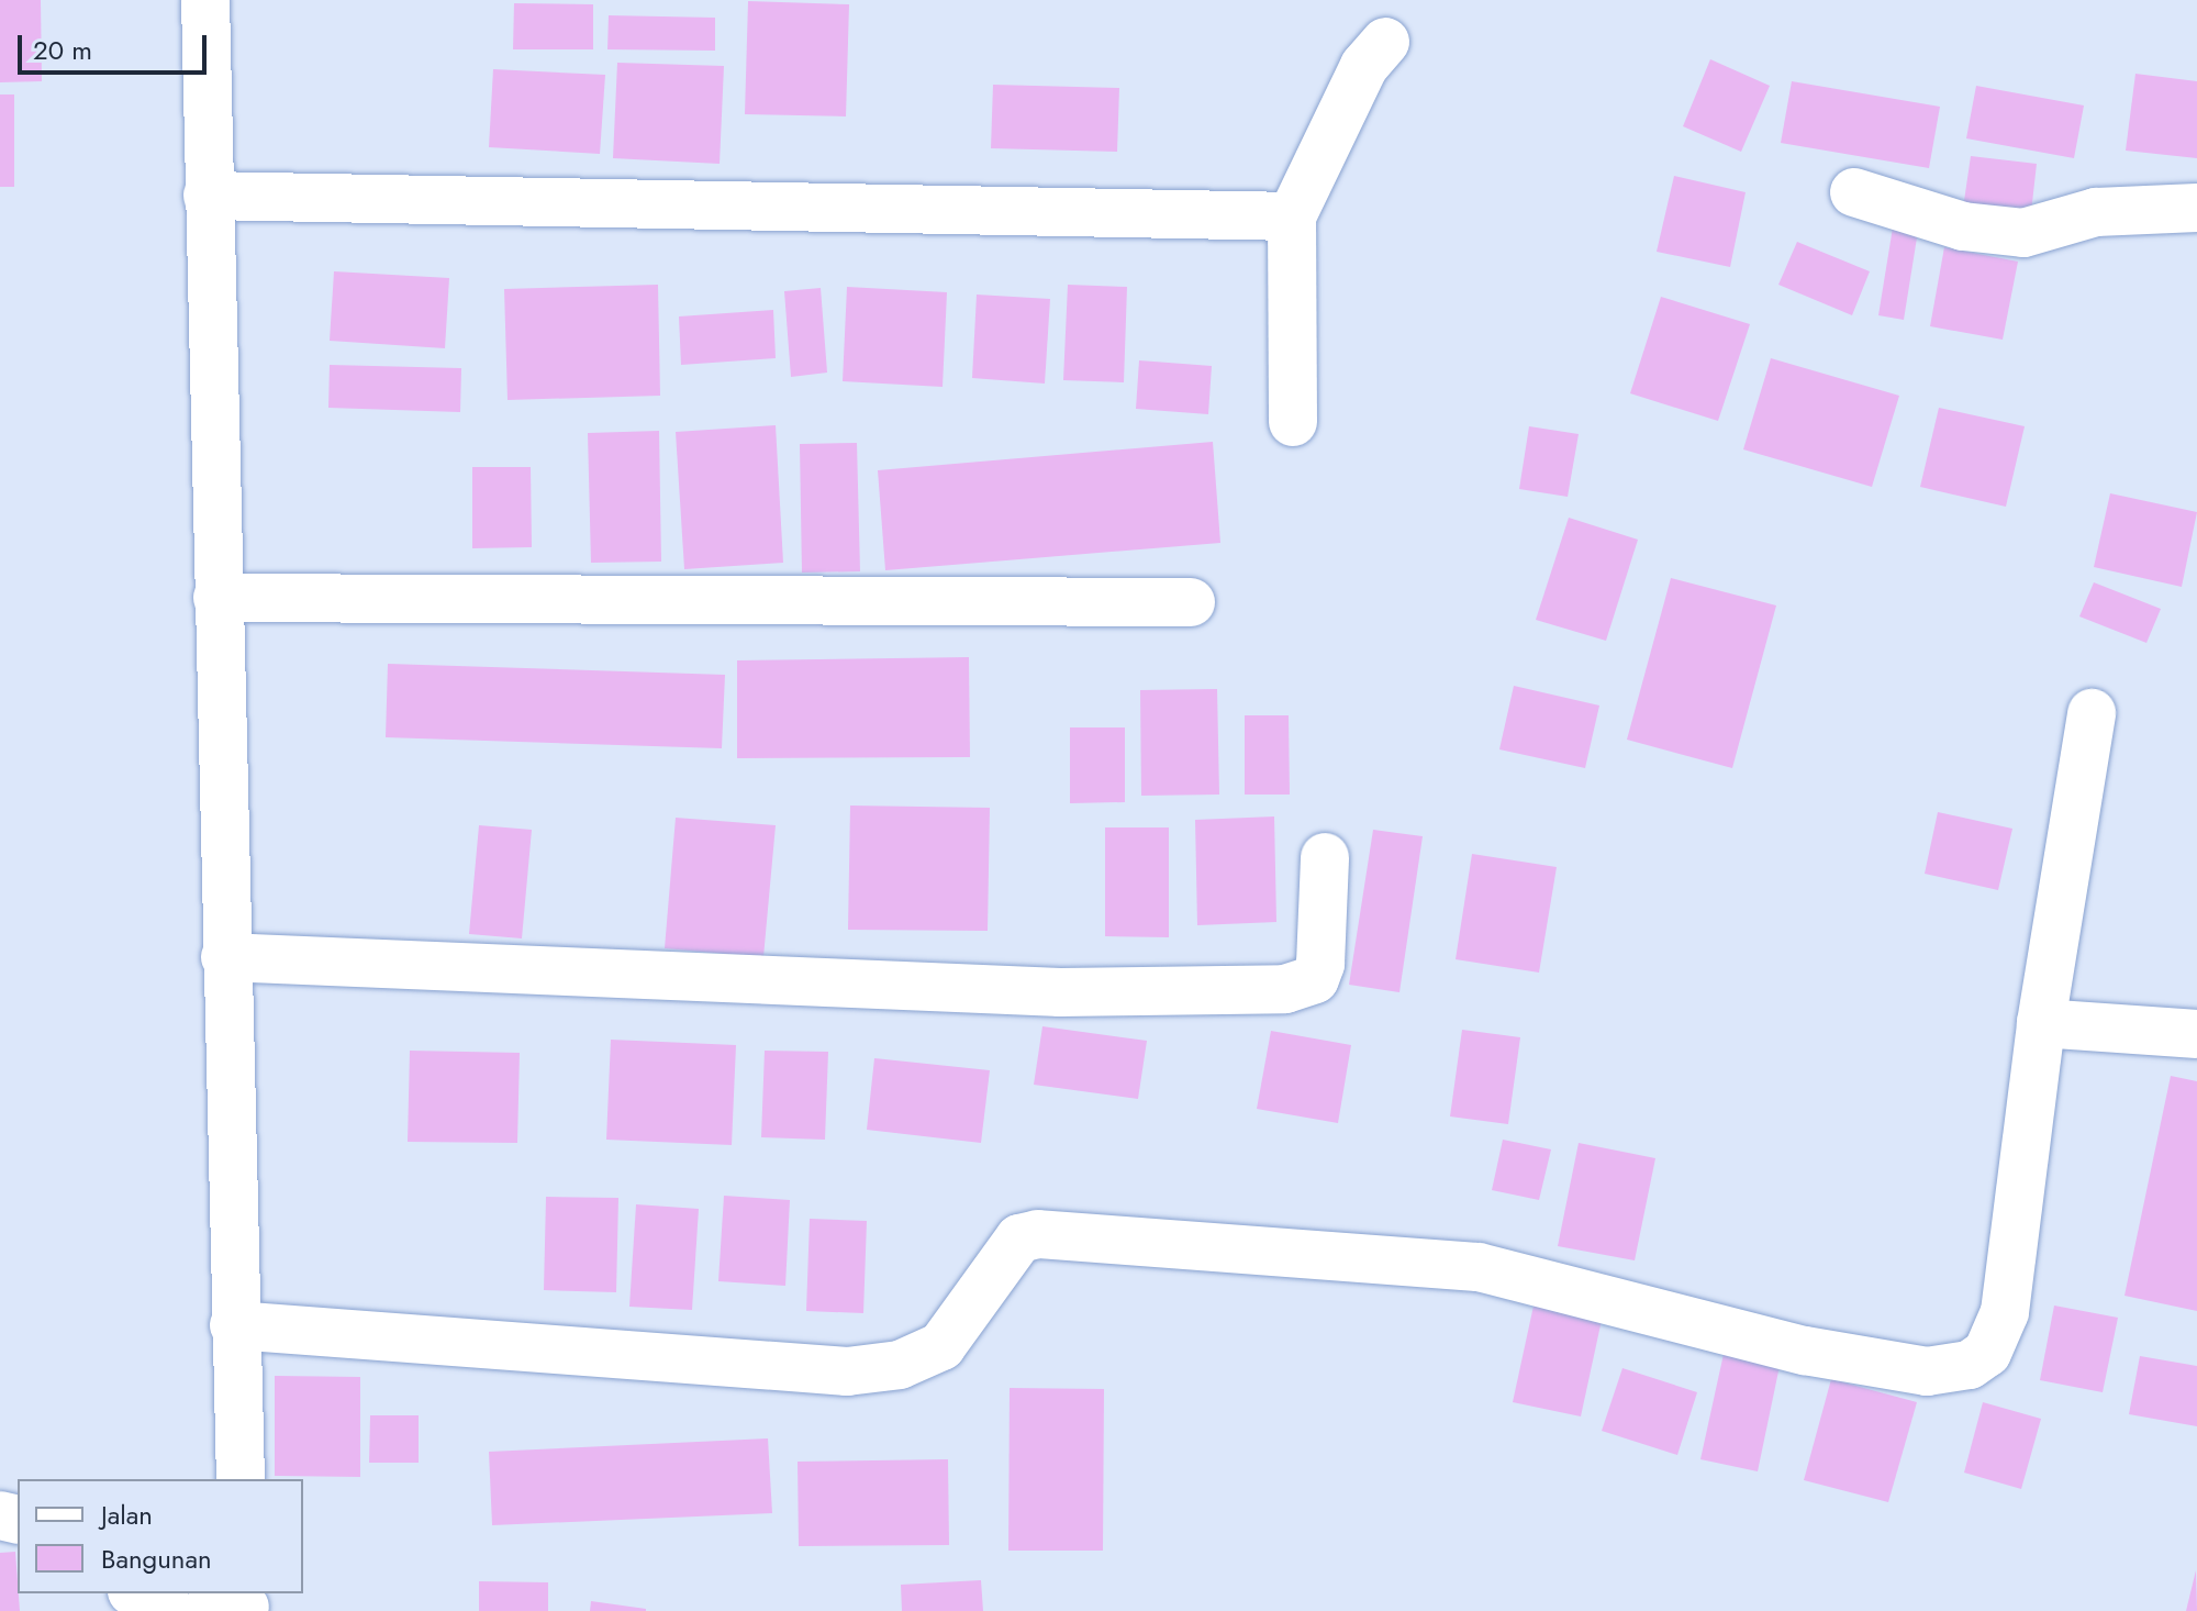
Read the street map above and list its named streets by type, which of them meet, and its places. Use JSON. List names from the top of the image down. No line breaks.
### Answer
{"legend":["Jalan","Bangunan"],"scale_bar":"20 m"}
